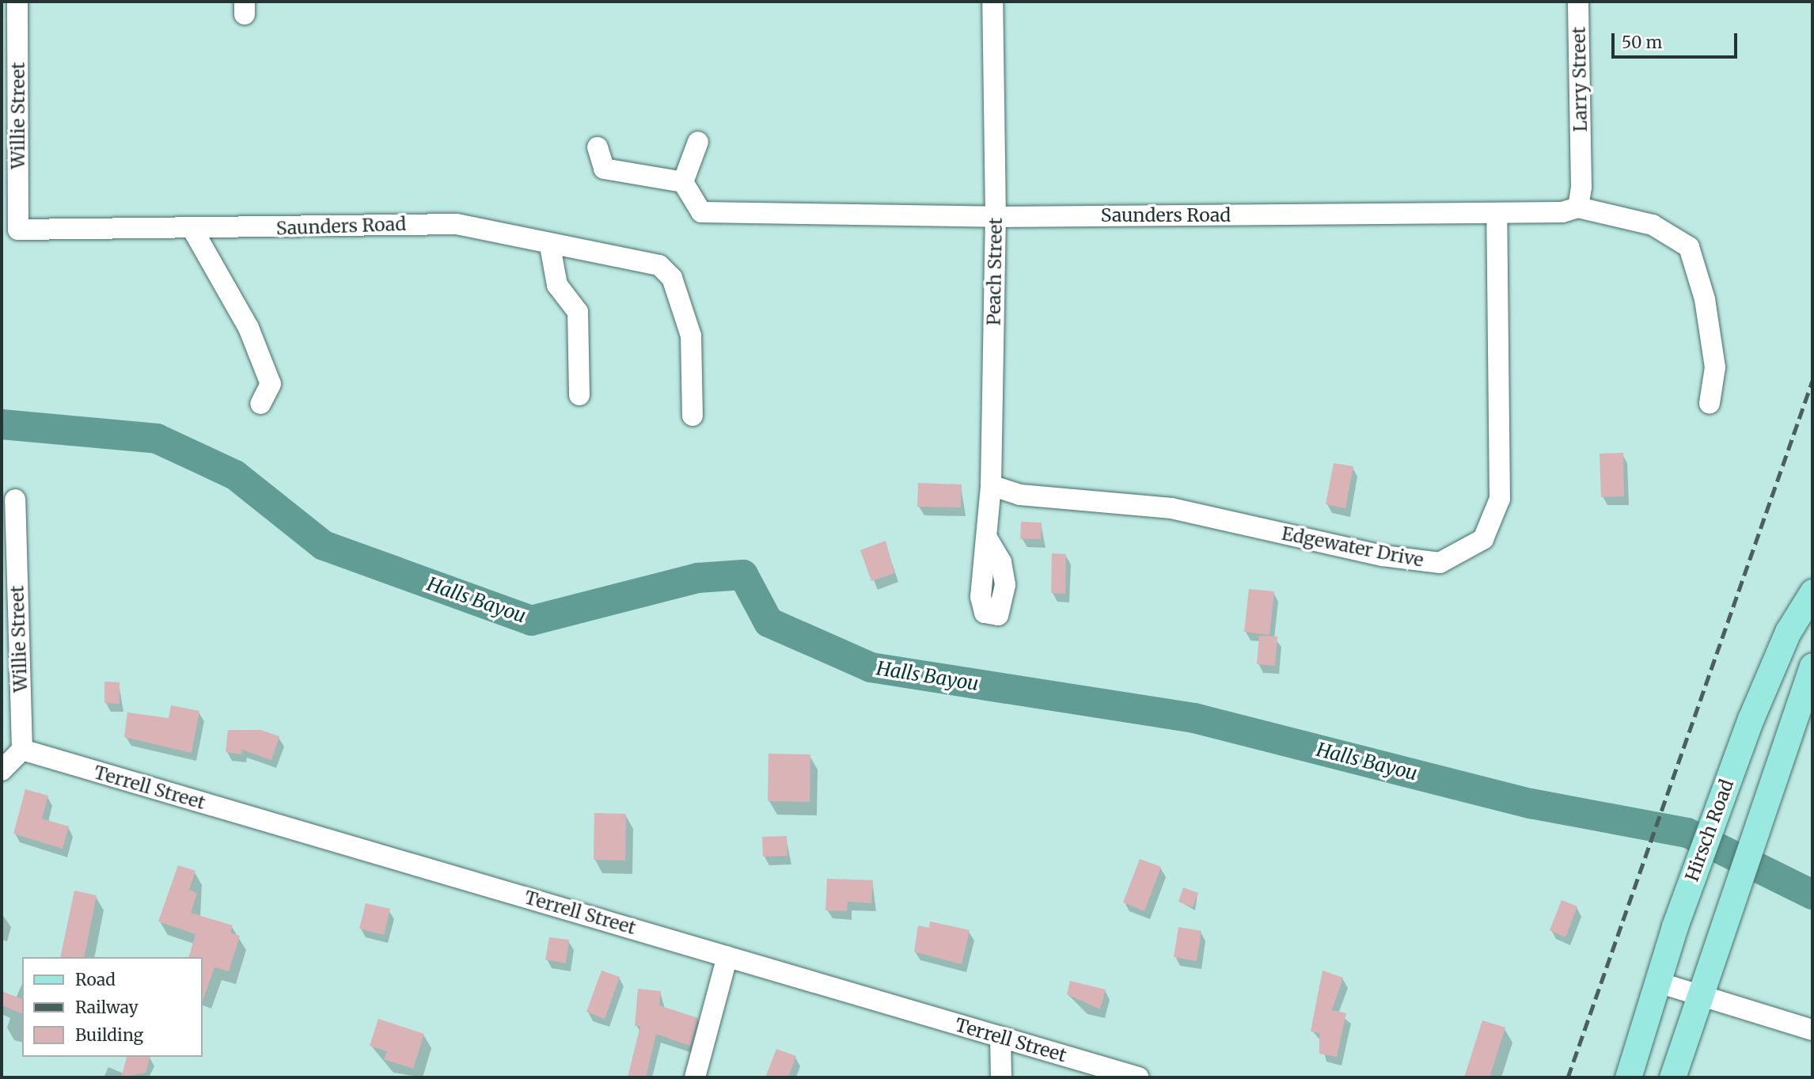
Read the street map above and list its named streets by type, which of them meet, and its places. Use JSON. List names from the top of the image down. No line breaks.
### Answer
{"streets":{"main road":["Hirsch Road"],"street":["Larry Street","Willie Street","Saunders Road","Peach Street","Edgewater Drive","Terrell Street"]},"crossings":[["Larry Street","Saunders Road"],["Willie Street","Saunders Road"],["Willie Street","Terrell Street"],["Saunders Road","Peach Street"],["Saunders Road","Edgewater Drive"],["Peach Street","Edgewater Drive"]],"water":["Halls Bayou"],"legend":["Road","Railway","Building"],"scale_bar":"50 m"}
